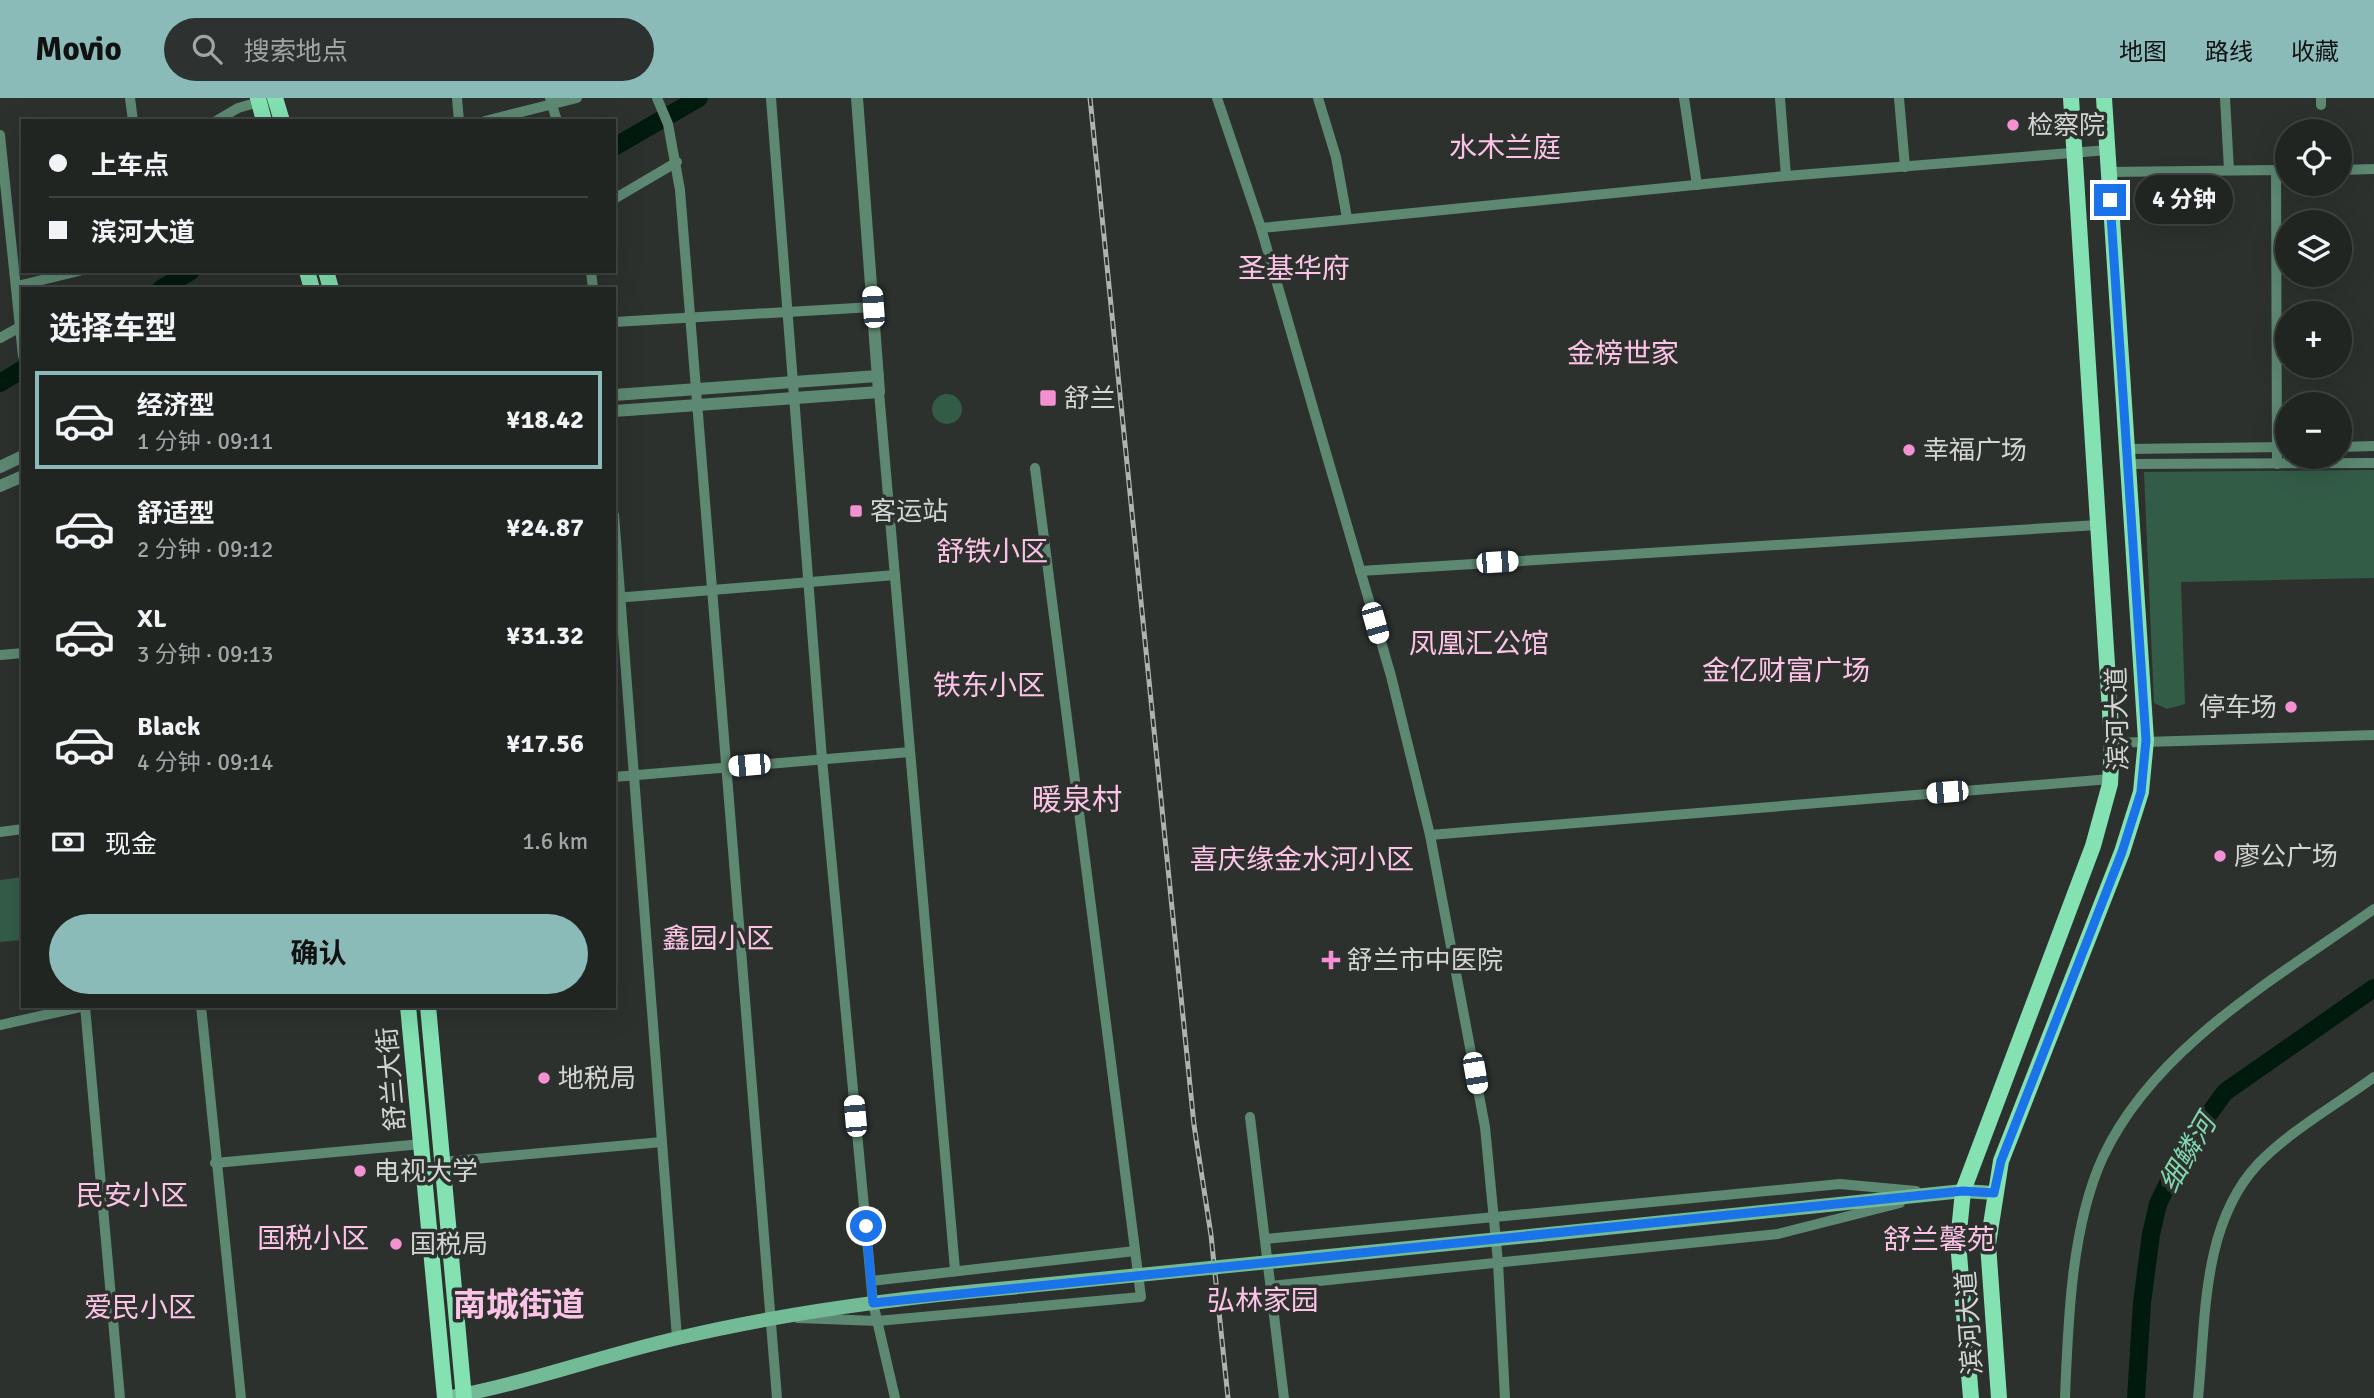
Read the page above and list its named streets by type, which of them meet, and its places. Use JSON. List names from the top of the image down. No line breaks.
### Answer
{"streets":{"main road":["滨河大道","舒兰大街"]},"districts":["水木兰庭","圣基华府","金榜世家","舒铁小区","凤凰汇公馆","金亿财富广场","铁东小区","暖泉村","喜庆缘金水河小区","鑫园小区","民安小区","国税小区","舒兰馨苑","弘林家园","南城街道","爱民小区"],"water":["细鳞河"],"places":{"other":["检察院","幸福广场","停车场","廖公广场","地税局","电视大学","国税局"],"transit":["舒兰","客运站"],"health":["舒兰市中医院"]},"page":{"header":"Movio","search":"搜索地点","nav":["地图","路线","收藏"],"map_buttons":["+","−"],"banner":["上车点","滨河大道"],"bubble":"4 分钟","heading":"选择车型","list":[{"name":"经济型","note":"1 分钟 · 09:11","value":"¥18.42"},{"name":"舒适型","note":"2 分钟 · 09:12","value":"¥24.87"},{"name":"XL","note":"3 分钟 · 09:13","value":"¥31.32"},{"name":"Black","note":"4 分钟 · 09:14","value":"¥17.56"}],"pay":["现金","1.6 km"],"buttons":"确认"}}
